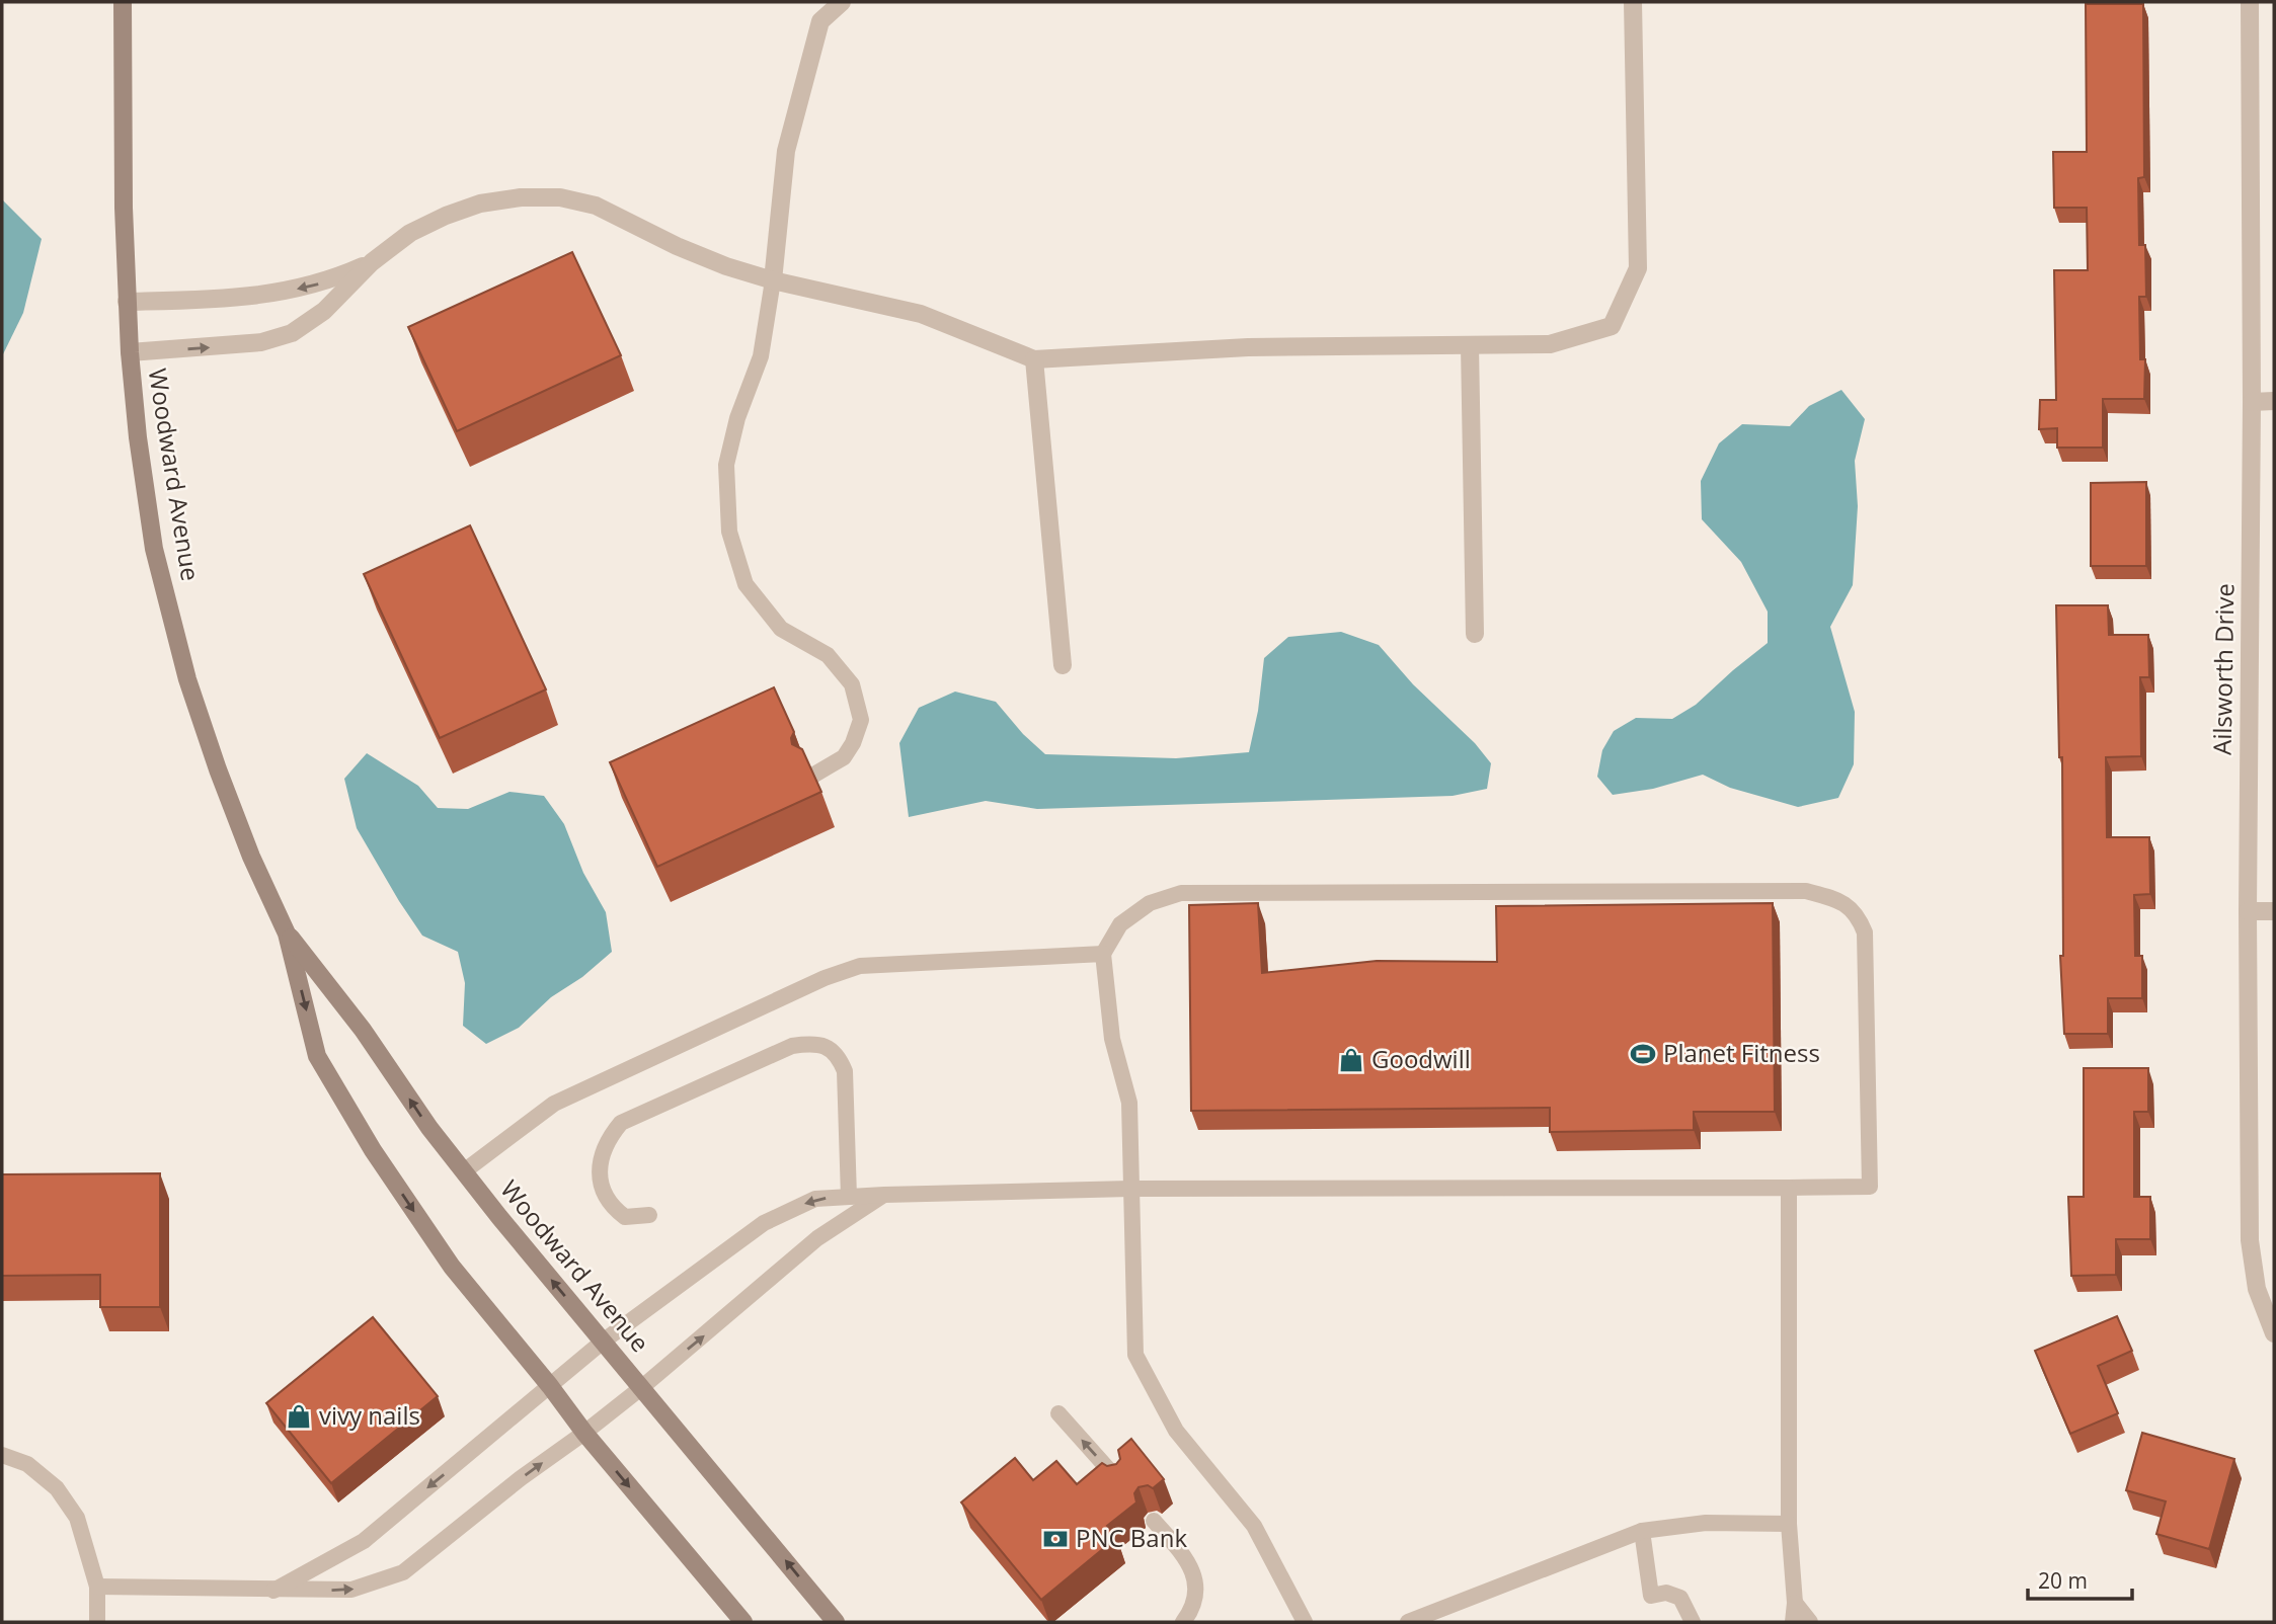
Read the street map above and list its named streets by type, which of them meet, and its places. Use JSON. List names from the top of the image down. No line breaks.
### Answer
{"streets":{"main road":["Woodward Avenue"],"street":["Ailsworth Drive"]},"places":{"sports":["Planet Fitness"],"shop":["Goodwill","vivy nails"],"bank":["PNC Bank"]},"scale_bar":"20 m"}
